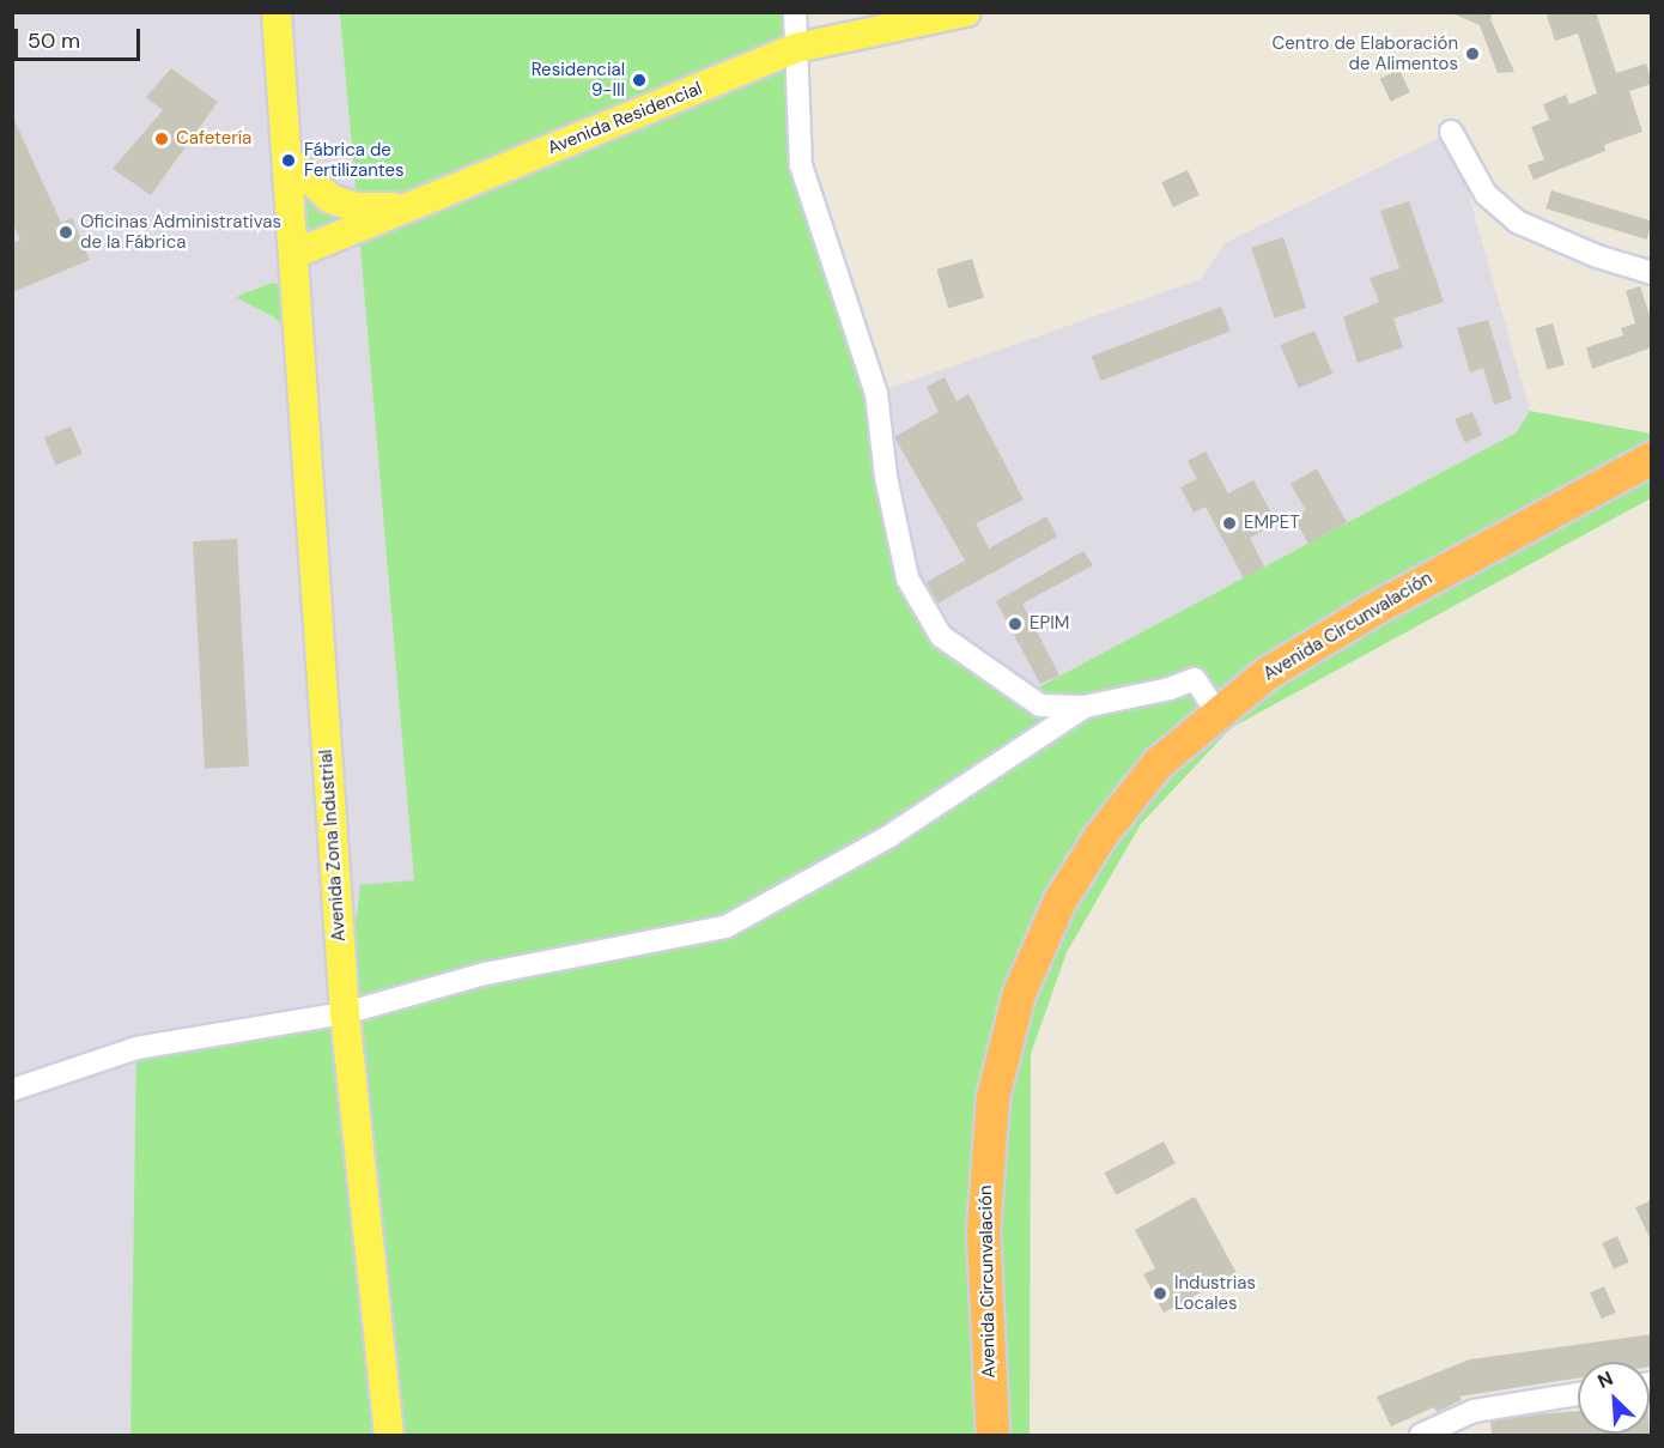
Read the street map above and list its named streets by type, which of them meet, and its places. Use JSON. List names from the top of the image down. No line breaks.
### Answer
{"streets":{"highway":["Avenida Circunvalación"],"main road":["Avenida Residencial","Avenida Zona Industrial"]},"crossings":[["Avenida Residencial","Avenida Zona Industrial"]],"places":["Centro de Elaboración de Alimentos","Residencial 9-III","Cafetería","Fábrica de Fertilizantes","Oficinas Administrativas de la Fábrica","EMPET","EPIM","Industrias Locales"],"scale_bar":"50 m","north":"top left"}
